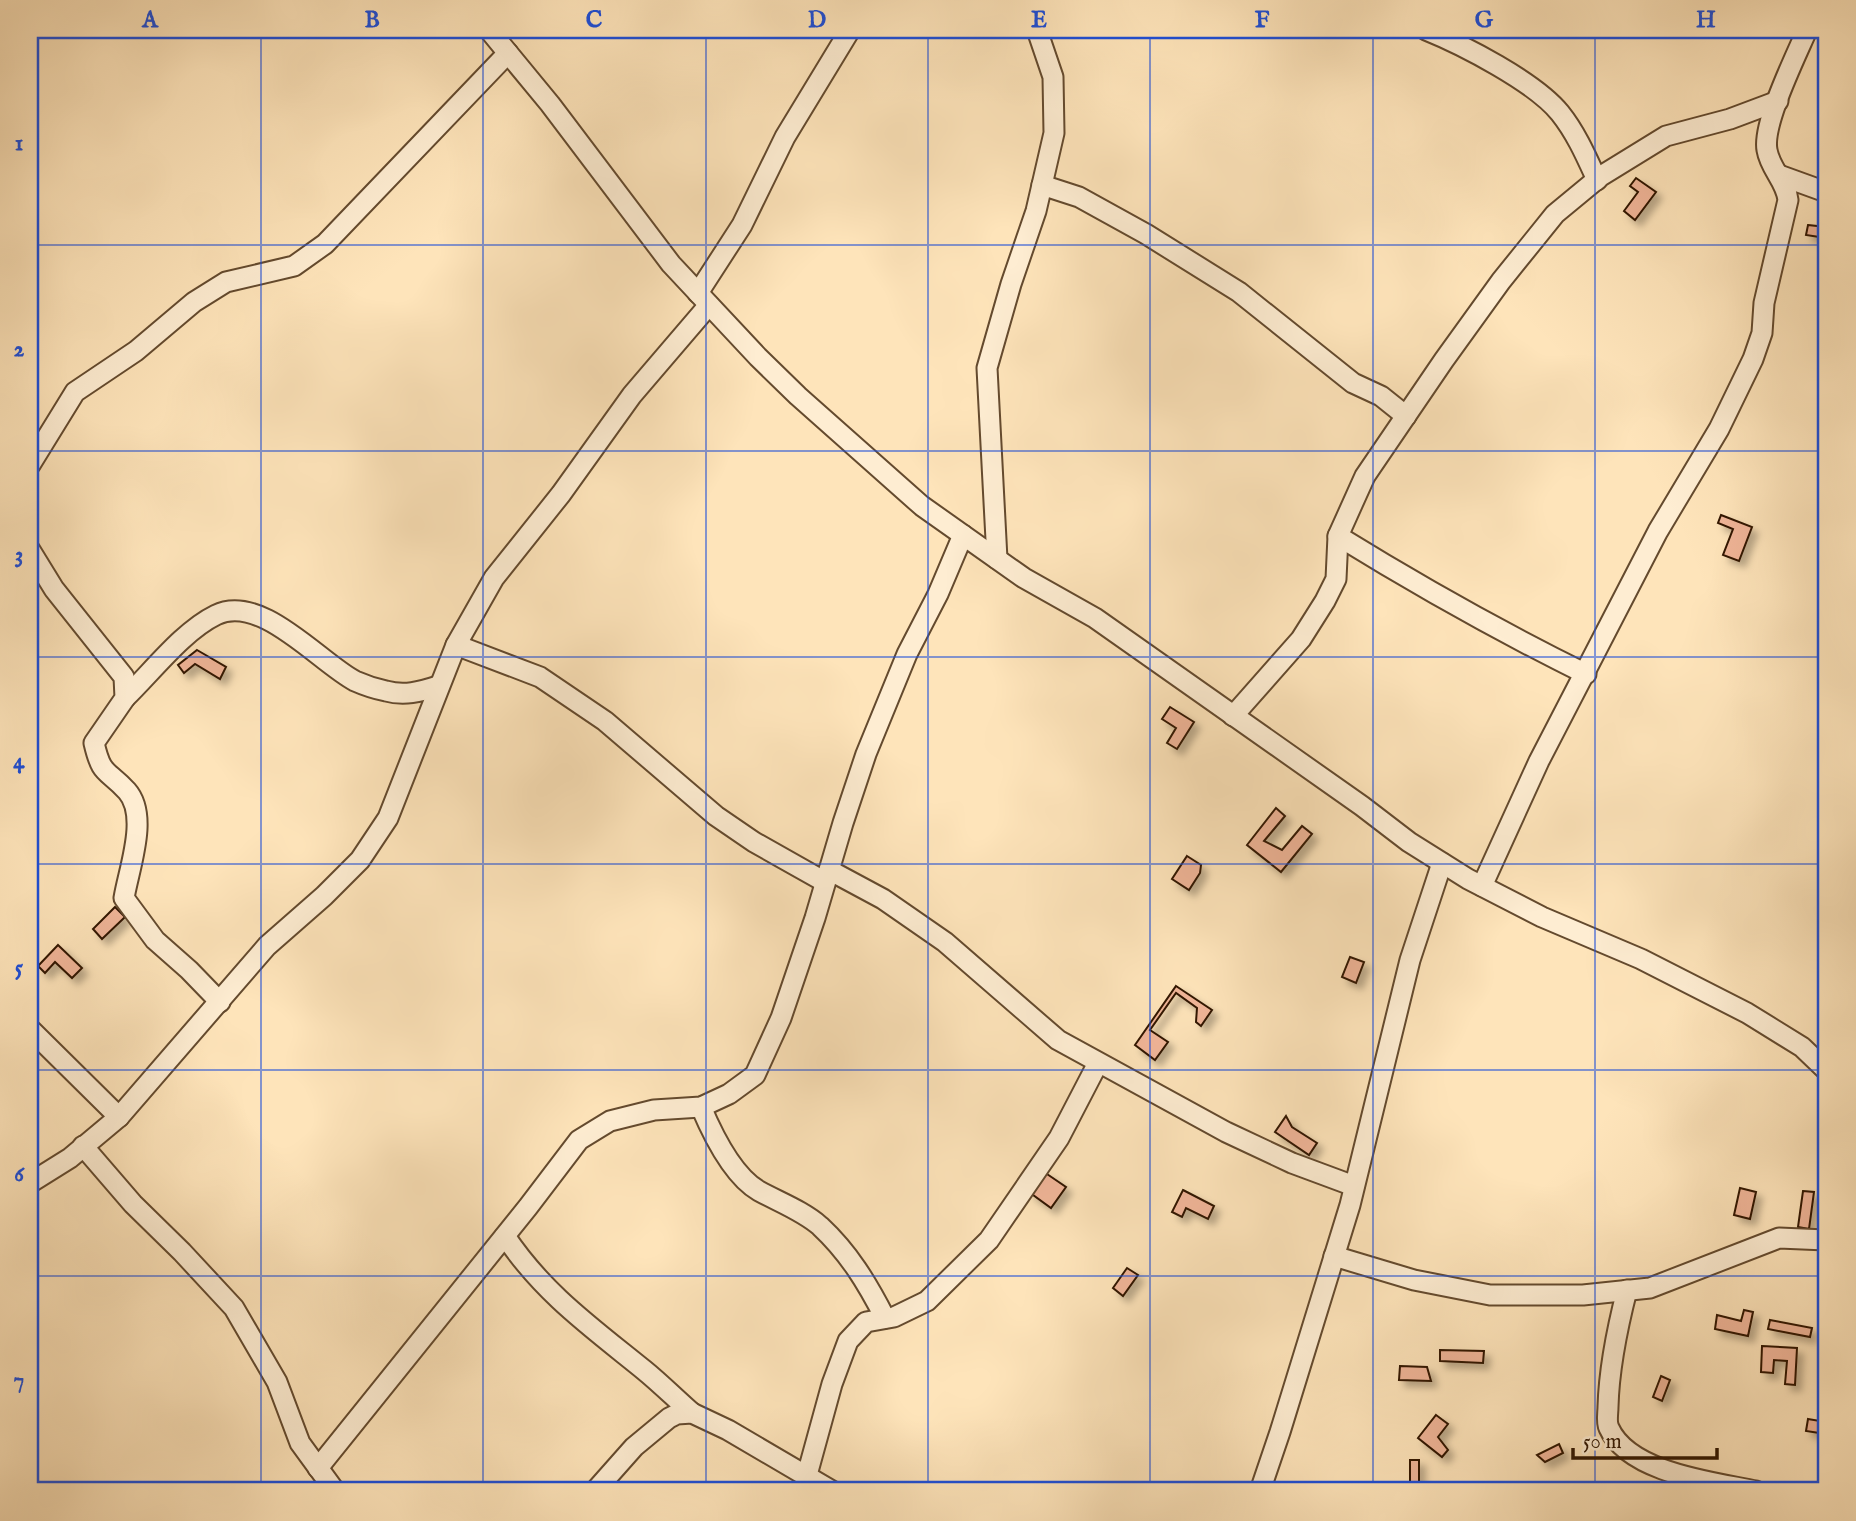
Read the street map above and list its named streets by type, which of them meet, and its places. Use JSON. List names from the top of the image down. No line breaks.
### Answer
{"scale_bar":"50 m","grid":{"columns":["A","B","C","D","E","F","G","H"],"rows":["1","2","3","4","5","6","7"]}}
